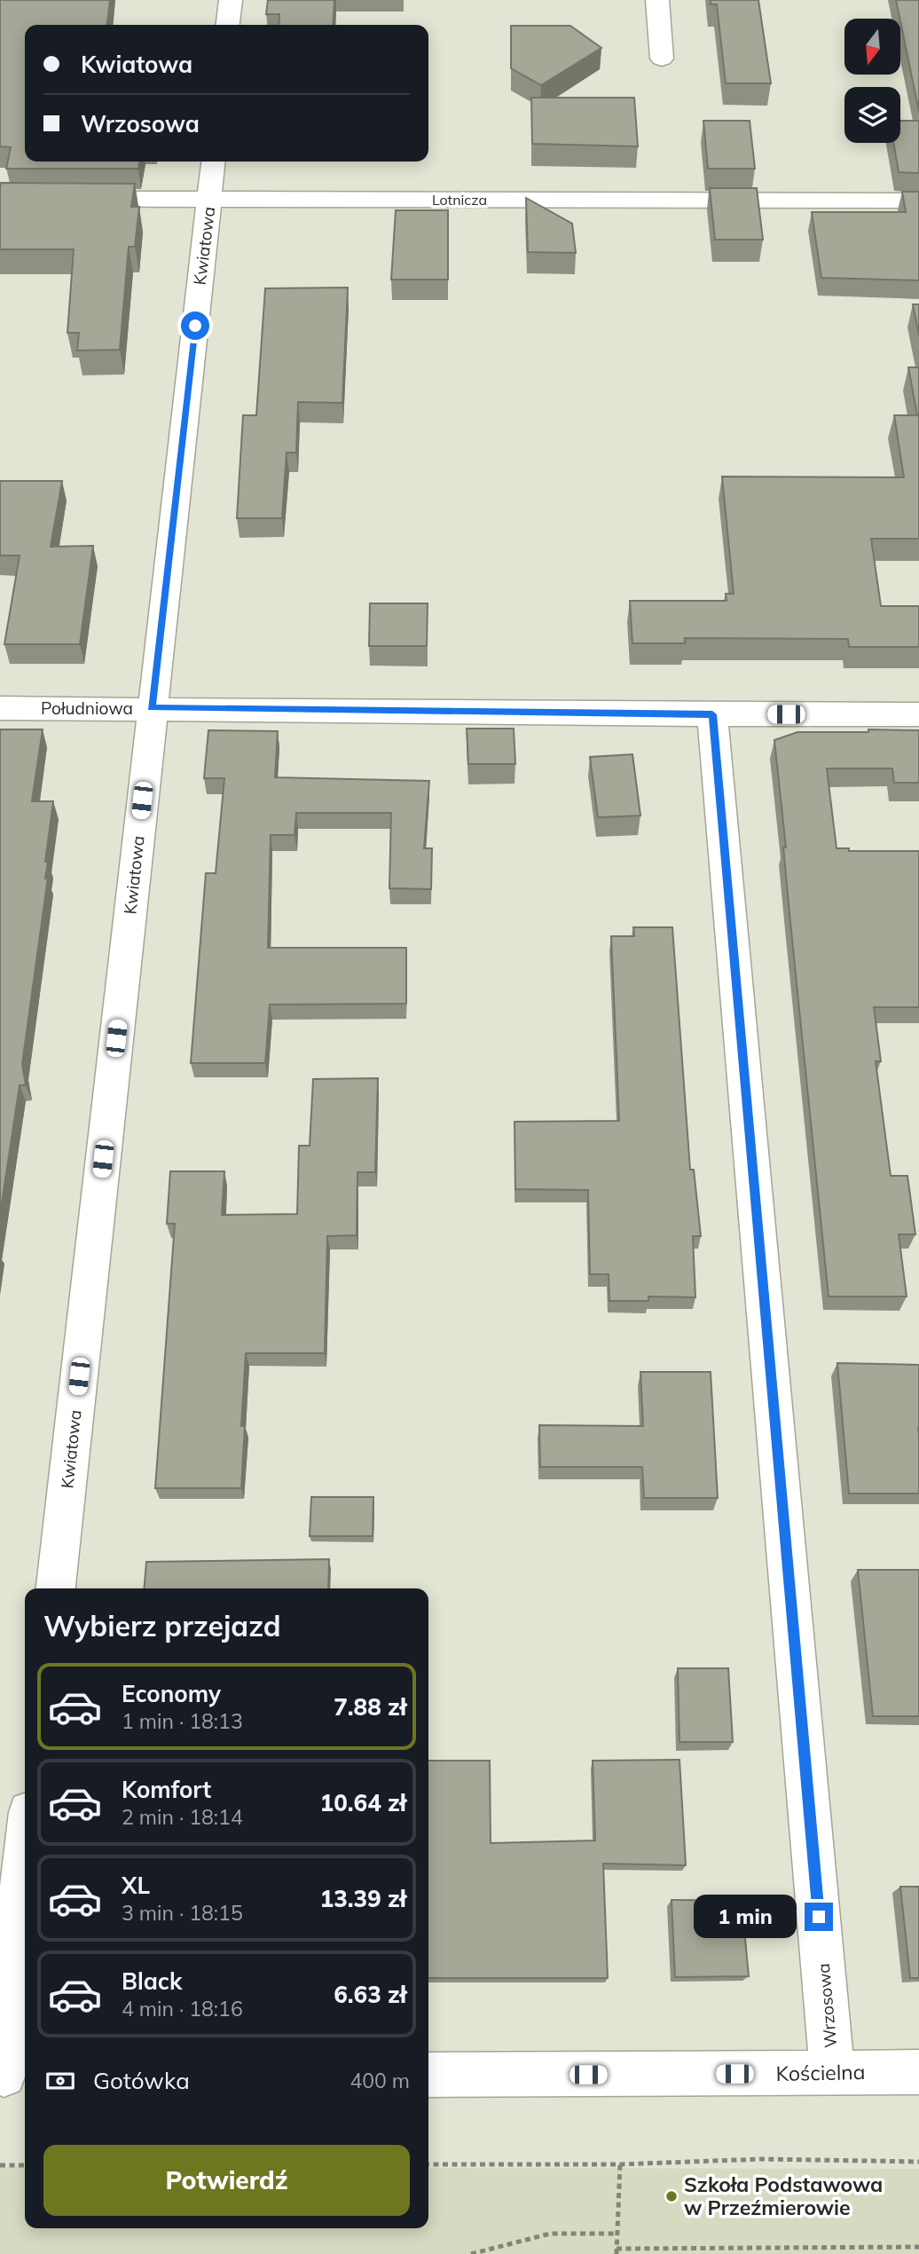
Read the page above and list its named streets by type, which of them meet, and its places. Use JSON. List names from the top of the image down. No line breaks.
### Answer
{"streets":{"street":["Lotnicza","Kwiatowa","Południowa","Wrzosowa","Kościelna"]},"crossings":[["Lotnicza","Kwiatowa"],["Kwiatowa","Południowa"],["Południowa","Wrzosowa"],["Wrzosowa","Kościelna"]],"places":["Szkoła Podstawowa w Przeźmierowie"],"north":"bottom","page":{"banner":["Kwiatowa","Wrzosowa"],"heading":"Wybierz przejazd","list":[{"name":"Economy","note":"1 min · 18:13","value":"7.88 zł"},{"name":"Komfort","note":"2 min · 18:14","value":"10.64 zł"},{"name":"XL","note":"3 min · 18:15","value":"13.39 zł"},{"name":"Black","note":"4 min · 18:16","value":"6.63 zł"}],"bubble":"1 min","pay":["Gotówka","400 m"],"buttons":"Potwierdź"}}
